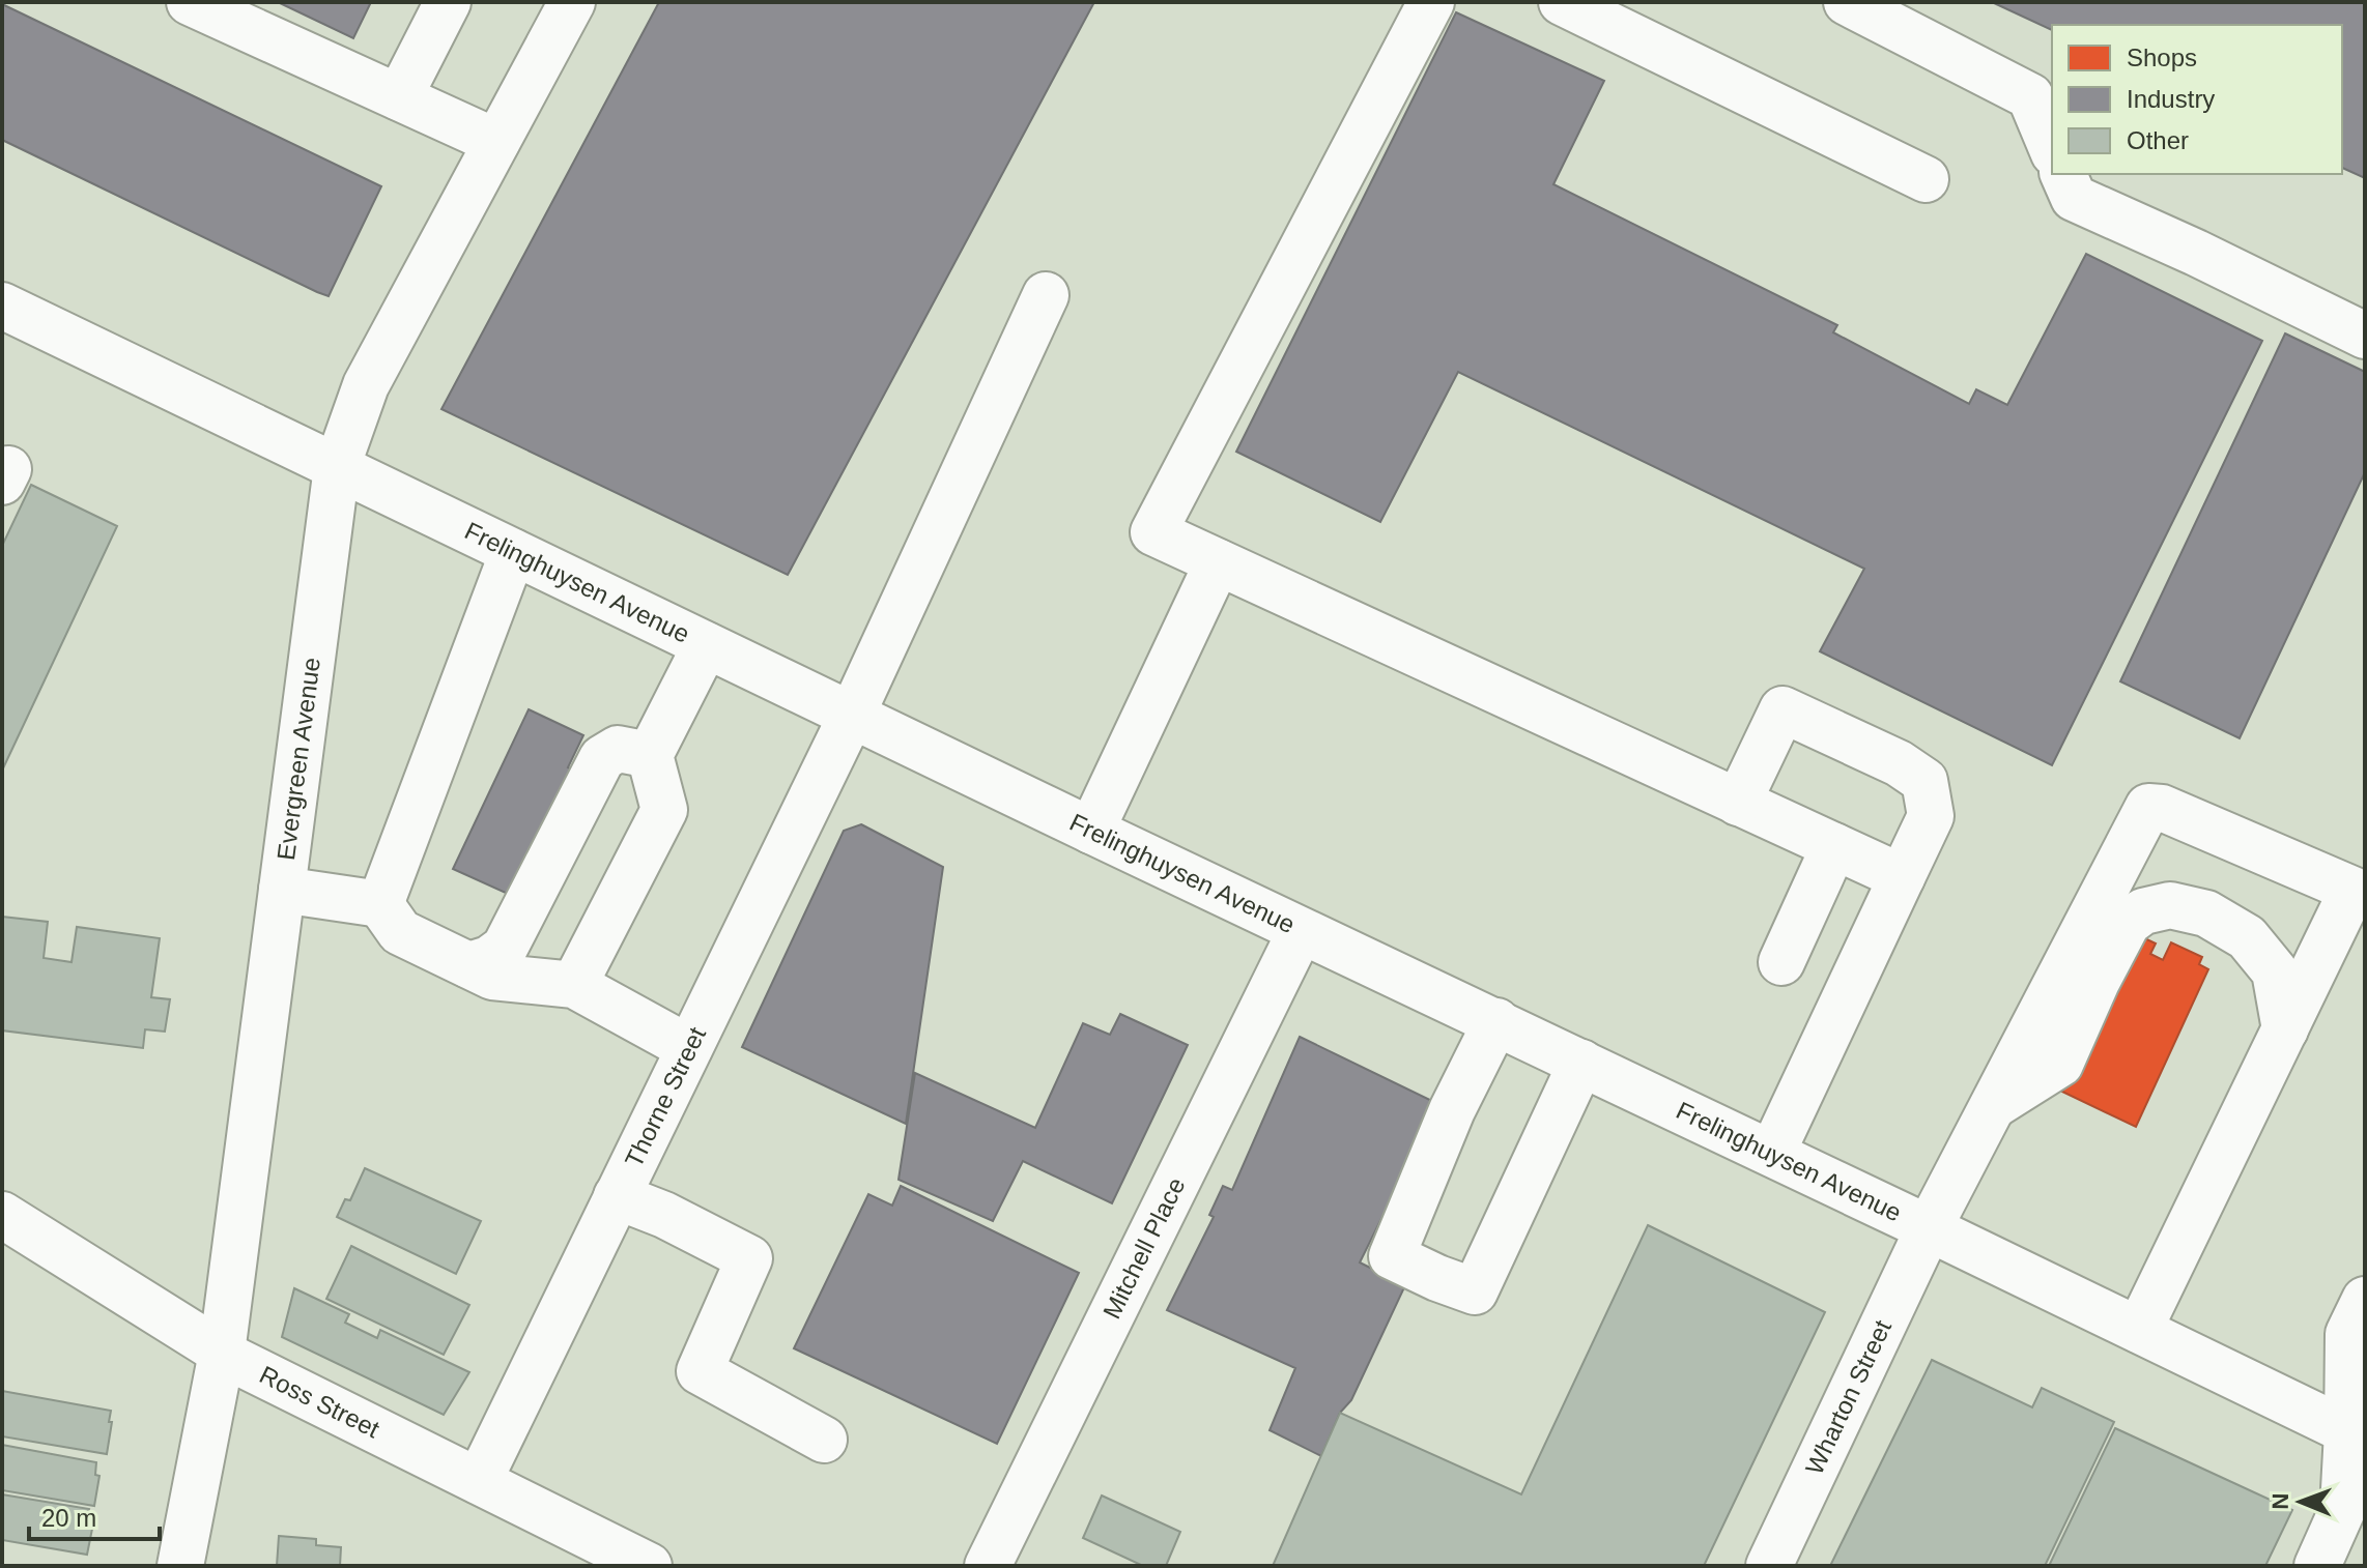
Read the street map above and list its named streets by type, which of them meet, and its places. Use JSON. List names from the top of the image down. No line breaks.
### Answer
{"streets":{"street":["Frelinghuysen Avenue","Evergreen Avenue","Thorne Street","Mitchell Place","Wharton Street","Ross Street"]},"crossings":[["Frelinghuysen Avenue","Evergreen Avenue"],["Frelinghuysen Avenue","Thorne Street"],["Frelinghuysen Avenue","Mitchell Place"],["Frelinghuysen Avenue","Wharton Street"],["Evergreen Avenue","Ross Street"],["Thorne Street","Ross Street"]],"legend":["Shops","Industry","Other"],"scale_bar":"20 m","north":"left"}
